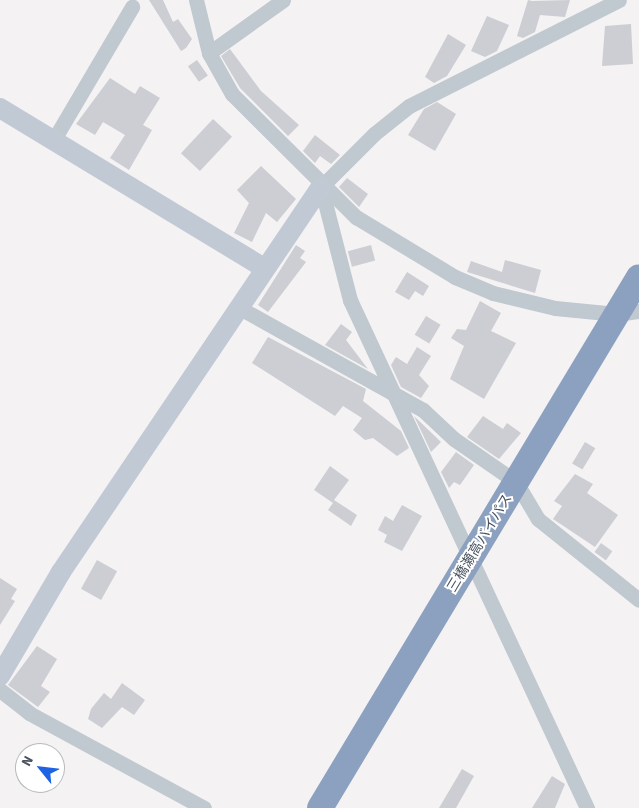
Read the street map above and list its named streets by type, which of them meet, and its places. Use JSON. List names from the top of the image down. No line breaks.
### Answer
{"streets":{"highway":["三橋瀬高バイパス"]},"north":"top left"}
